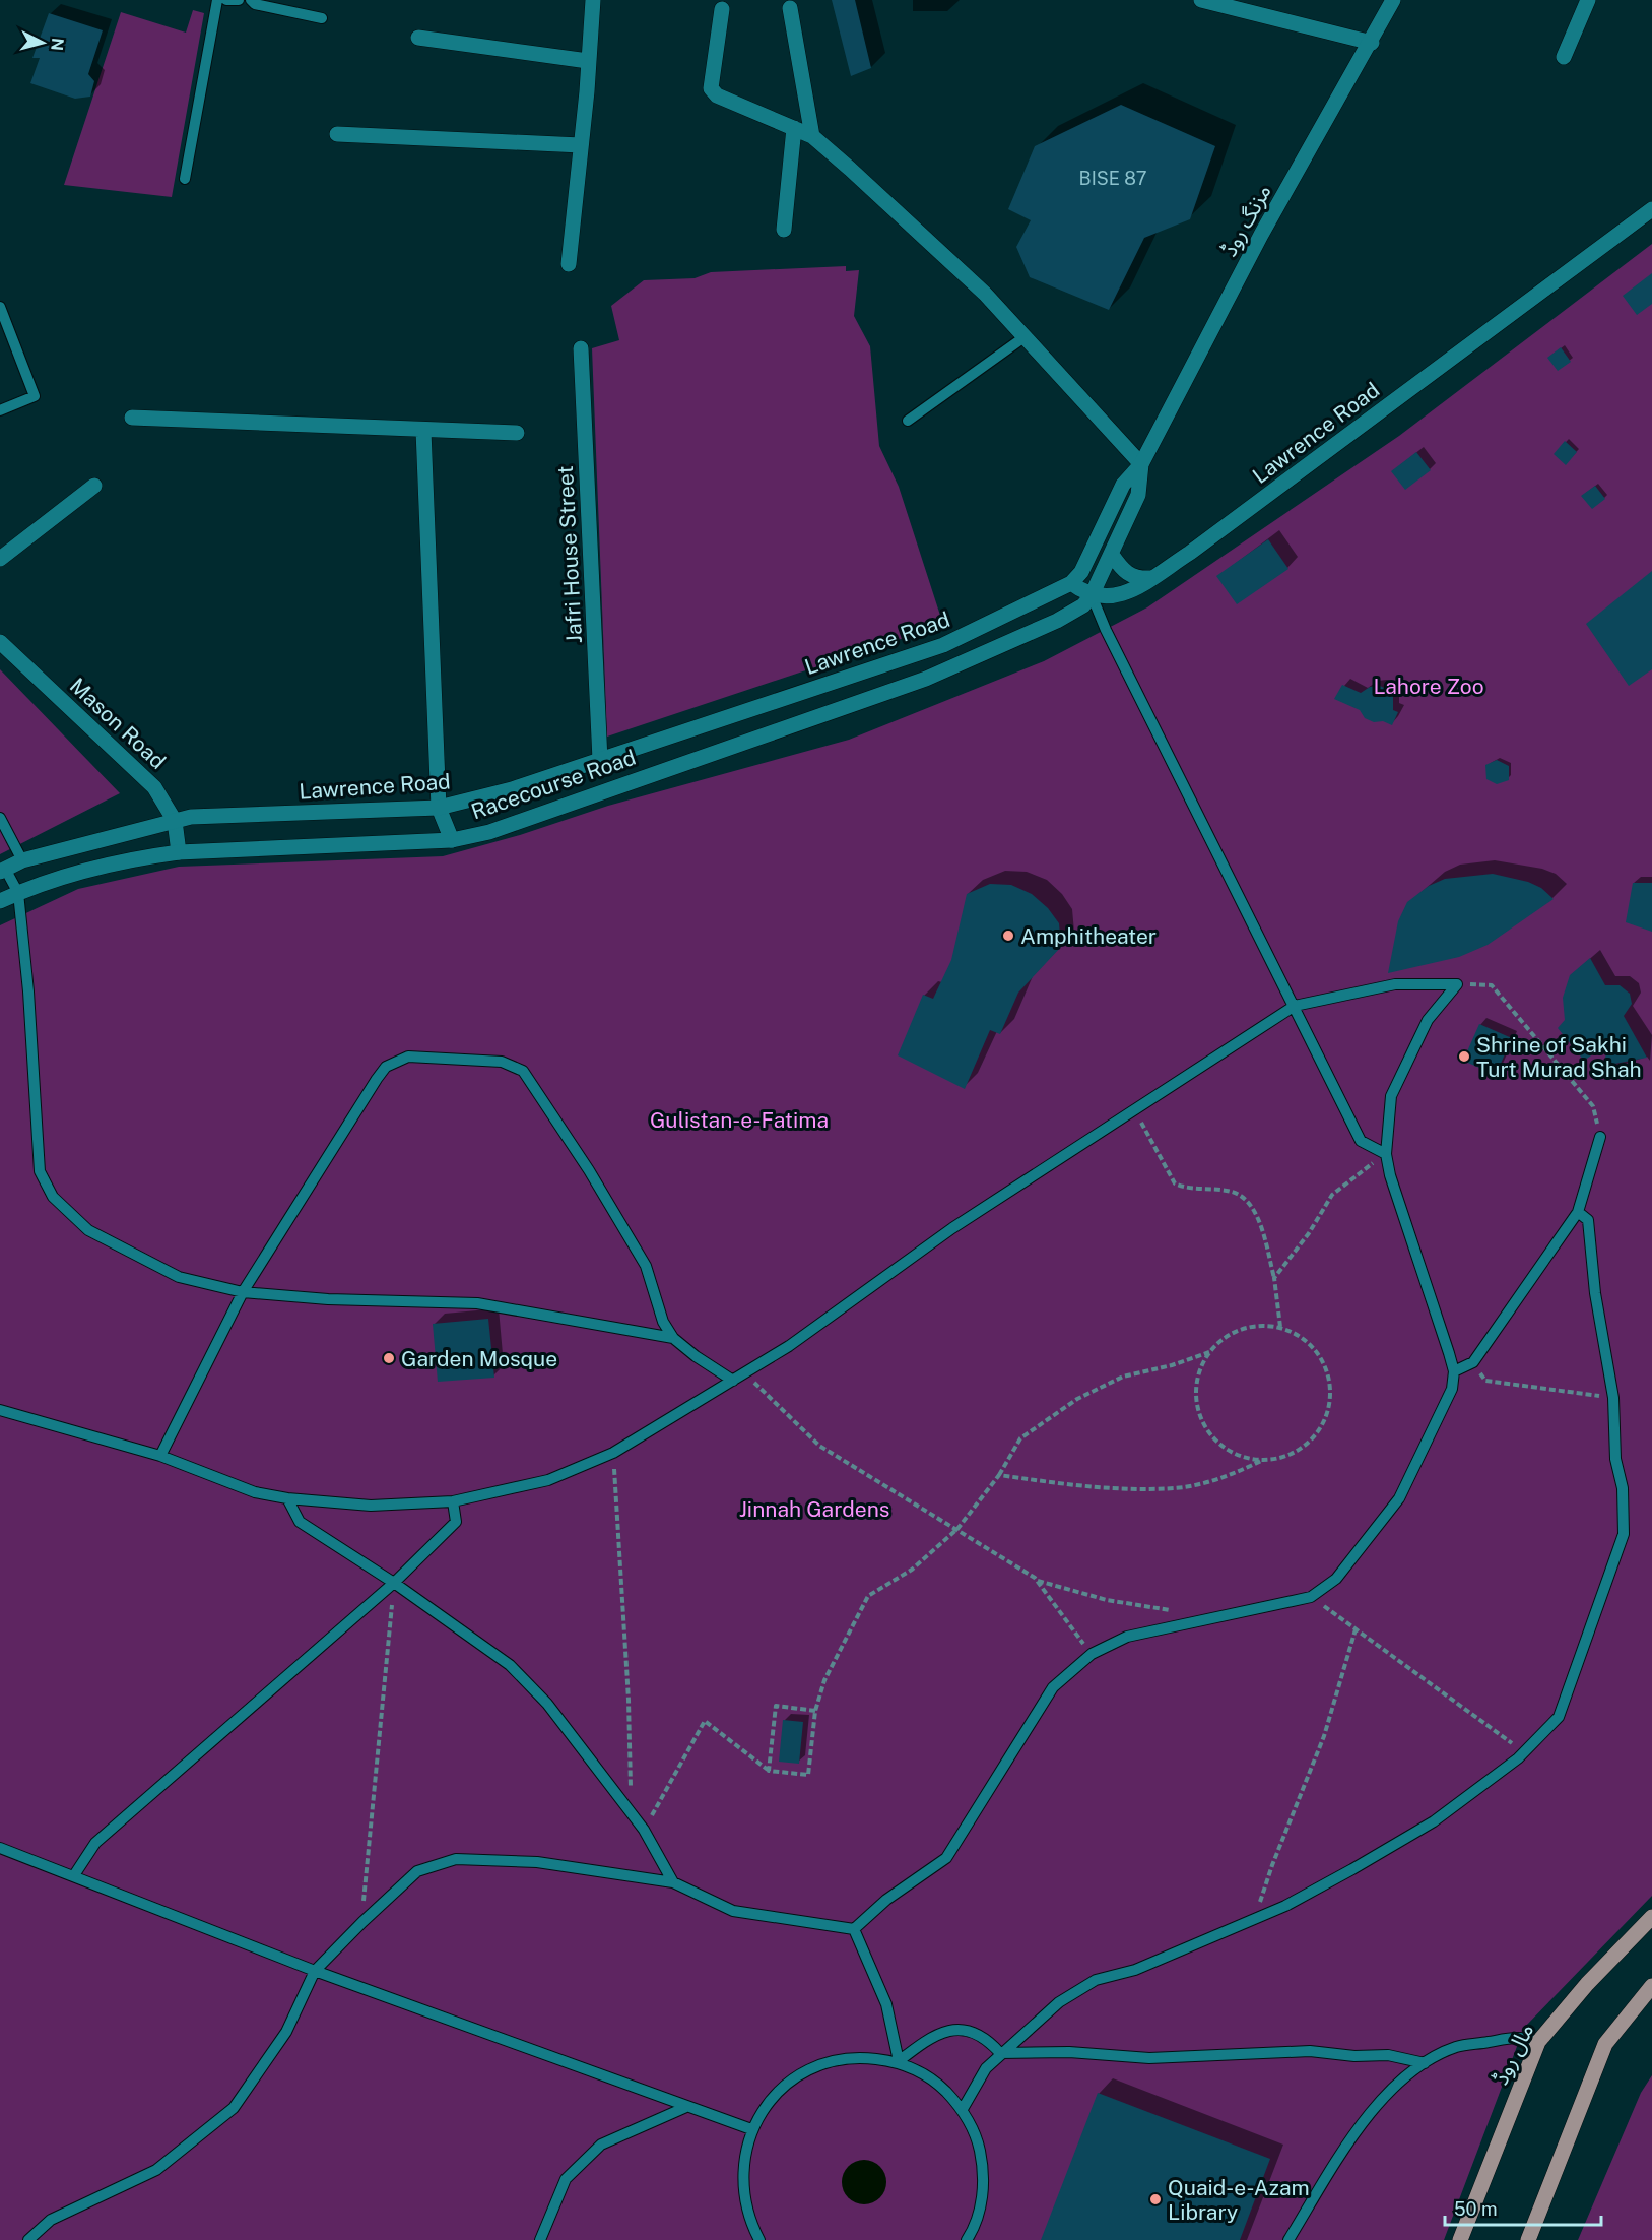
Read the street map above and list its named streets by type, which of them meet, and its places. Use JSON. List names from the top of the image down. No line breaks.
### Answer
{"streets":{"main road":["مزنگ روڈ","Lawrence Road","Jafri House Street","Mason Road","Racecourse Road","مال روڈ"]},"crossings":[["مزنگ روڈ","Lawrence Road"],["مزنگ روڈ","Racecourse Road"],["Lawrence Road","Jafri House Street"],["Lawrence Road","Mason Road"],["Lawrence Road","Racecourse Road"],["Mason Road","Racecourse Road"]],"parks":["Lahore Zoo","Gulistan-e-Fatima","Jinnah Gardens"],"places":["Amphitheater","Shrine of Sakhi Turt Murad Shah","Garden Mosque","Quaid-e-Azam Library"],"house_numbers":["BISE 87"],"scale_bar":"50 m","north":"right"}
